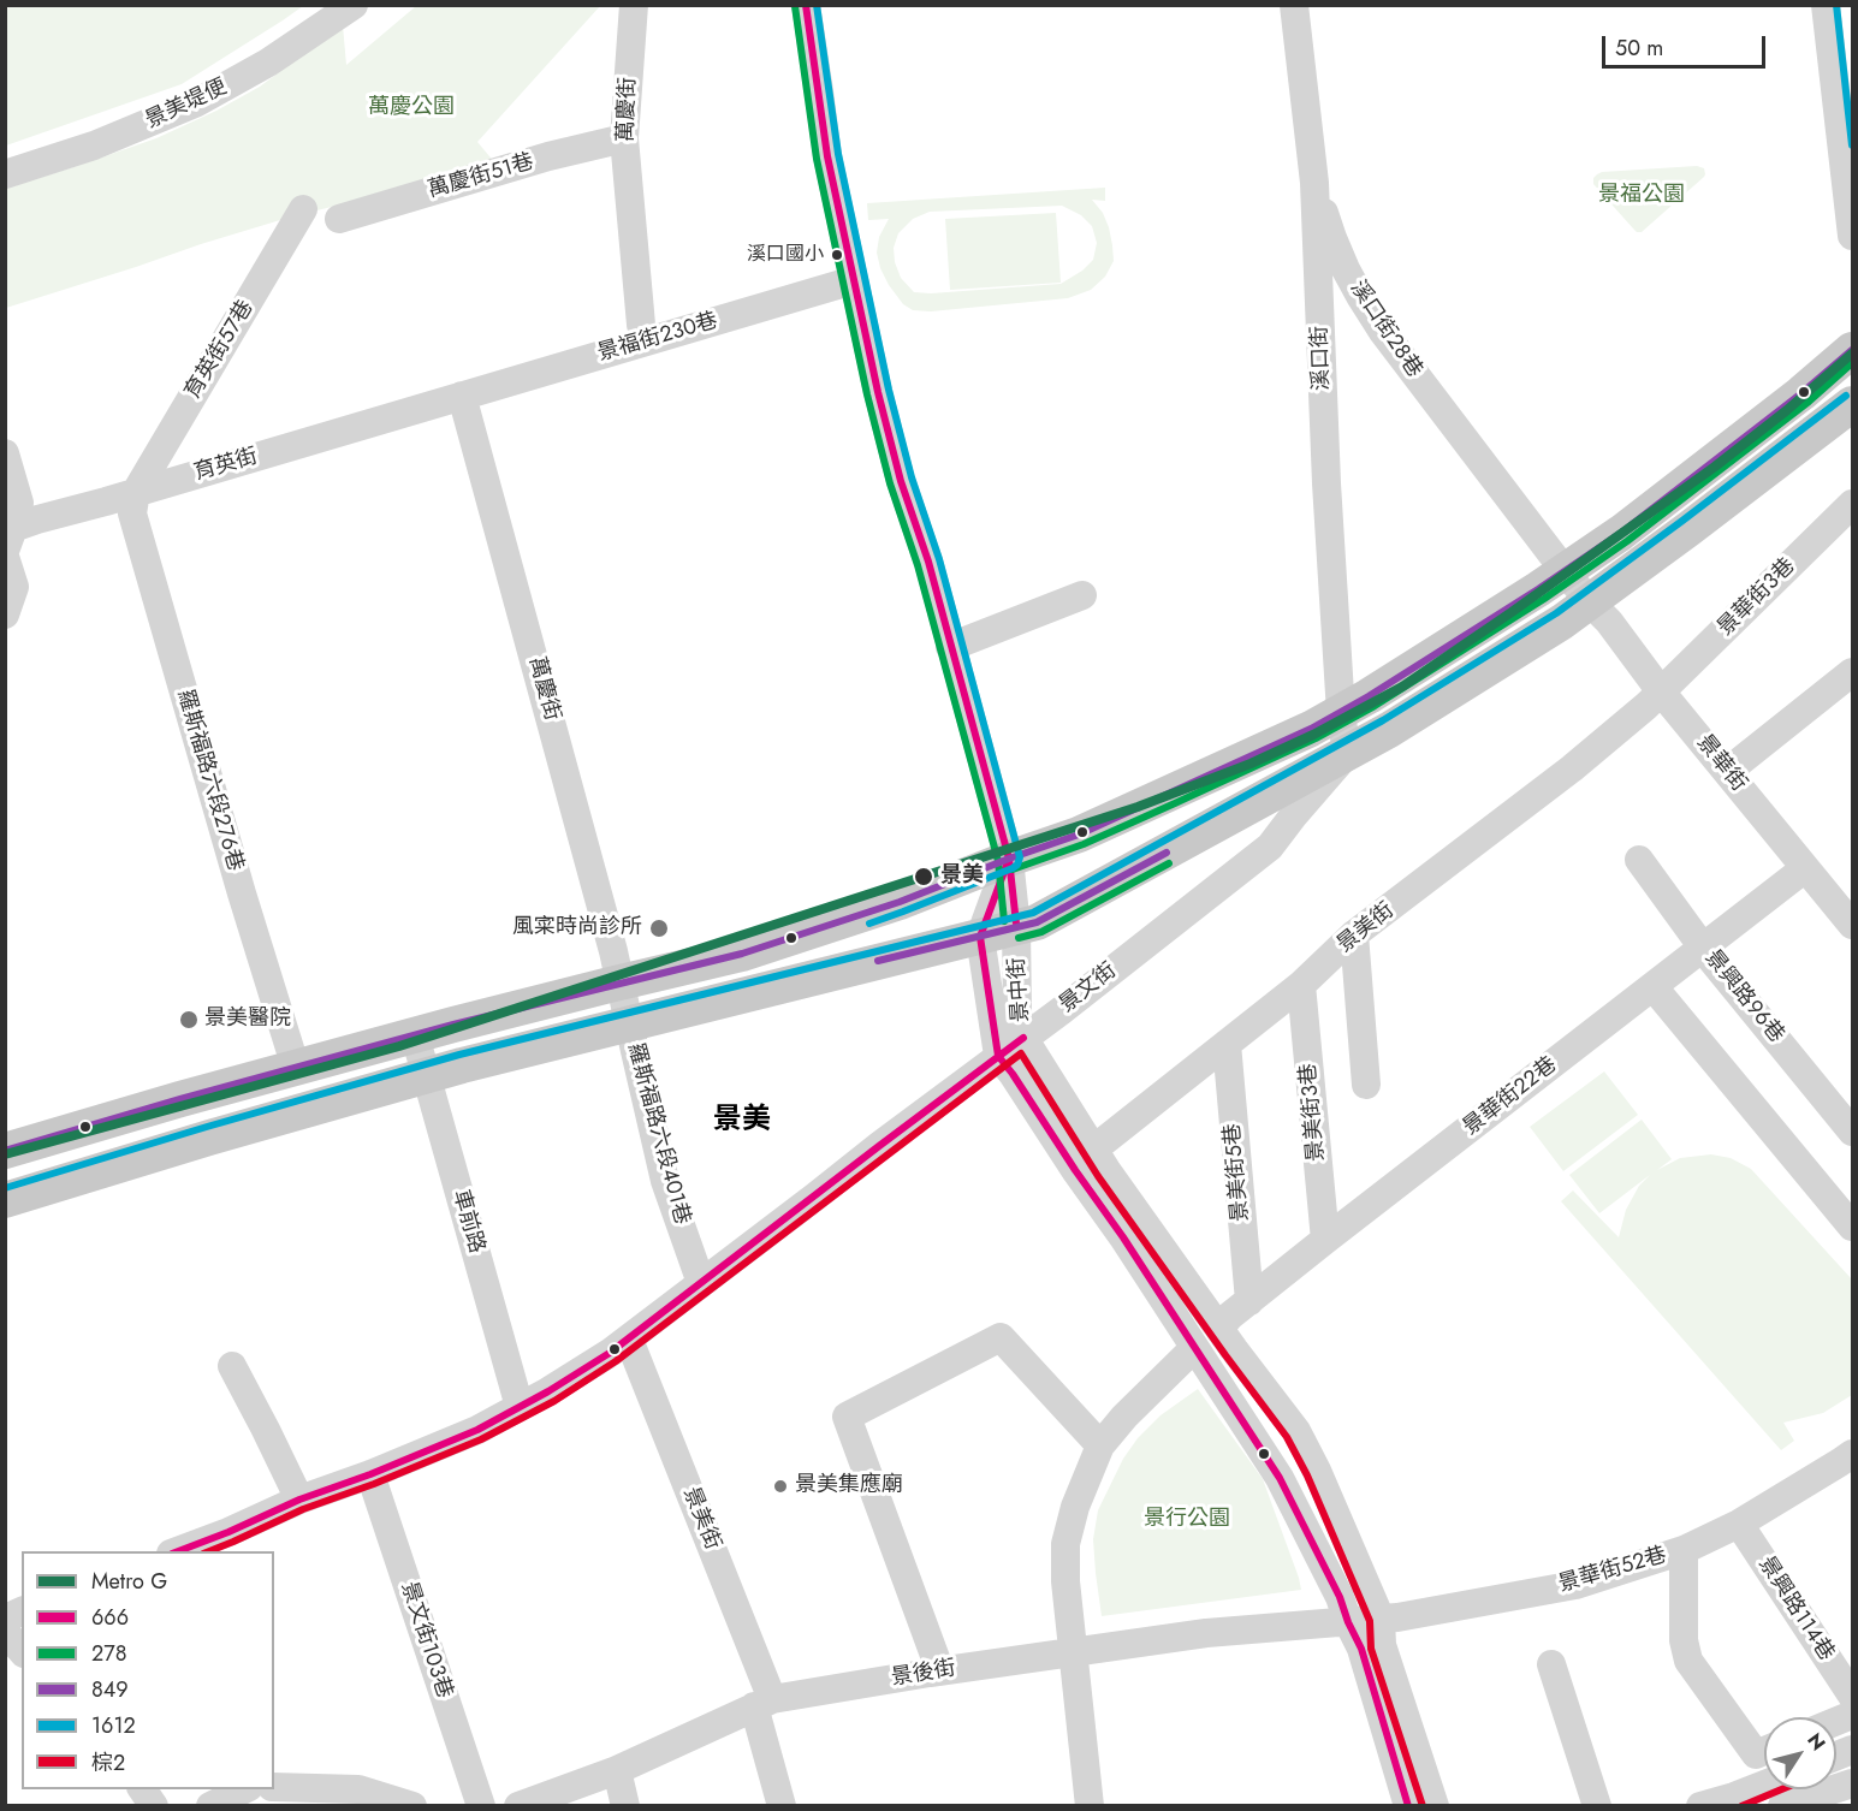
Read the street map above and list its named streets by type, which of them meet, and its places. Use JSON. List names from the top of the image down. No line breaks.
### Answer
{"streets":{"street":["景美堤便","萬慶街","萬慶街51巷","溪口街28巷","景福街230巷","育英街57巷","溪口街","育英街","景華街3巷","景華街","羅斯福路六段276巷","景美街","景文街","景中街","景興路96巷","景華街22巷","景美街3巷","羅斯福路六段401巷","景美街5巷","車前路","景華街52巷","景興路114巷","景文街103巷","景後街"]},"crossings":[["萬慶街","萬慶街51巷"],["萬慶街","景福街230巷"],["萬慶街","育英街"],["萬慶街","羅斯福路六段401巷"],["溪口街28巷","溪口街"],["溪口街28巷","景華街"],["景福街230巷","育英街"],["景福街230巷","景中街"],["育英街57巷","育英街"],["育英街57巷","羅斯福路六段276巷"],["育英街","羅斯福路六段276巷"],["景華街3巷","景華街"],["景華街3巷","景美街"],["景華街","景美街"],["景華街","景華街22巷"],["景美街","景文街"],["景美街","景中街"],["景美街","景美街3巷"],["景美街","景美街5巷"],["景美街","景後街"],["景文街","景中街"],["景文街","羅斯福路六段401巷"],["景文街","車前路"],["景文街","景文街103巷"],["景中街","景華街22巷"],["景中街","景華街52巷"],["景中街","景後街"],["景興路96巷","景華街22巷"],["景華街22巷","景美街3巷"],["景華街22巷","景美街5巷"],["景華街52巷","景興路114巷"],["景華街52巷","景後街"]],"districts":["景美"],"parks":["萬慶公園","景福公園","景行公園"],"places":["溪口國小","景美","風寀時尚診所","景美醫院","景美集應廟"],"lines":["transit line 666","transit line 1612","transit line 278","transit line 849","metro line G","transit line 棕2"],"legend":["Metro G","666","278","849","1612","棕2"],"scale_bar":"50 m","north":"top right"}
